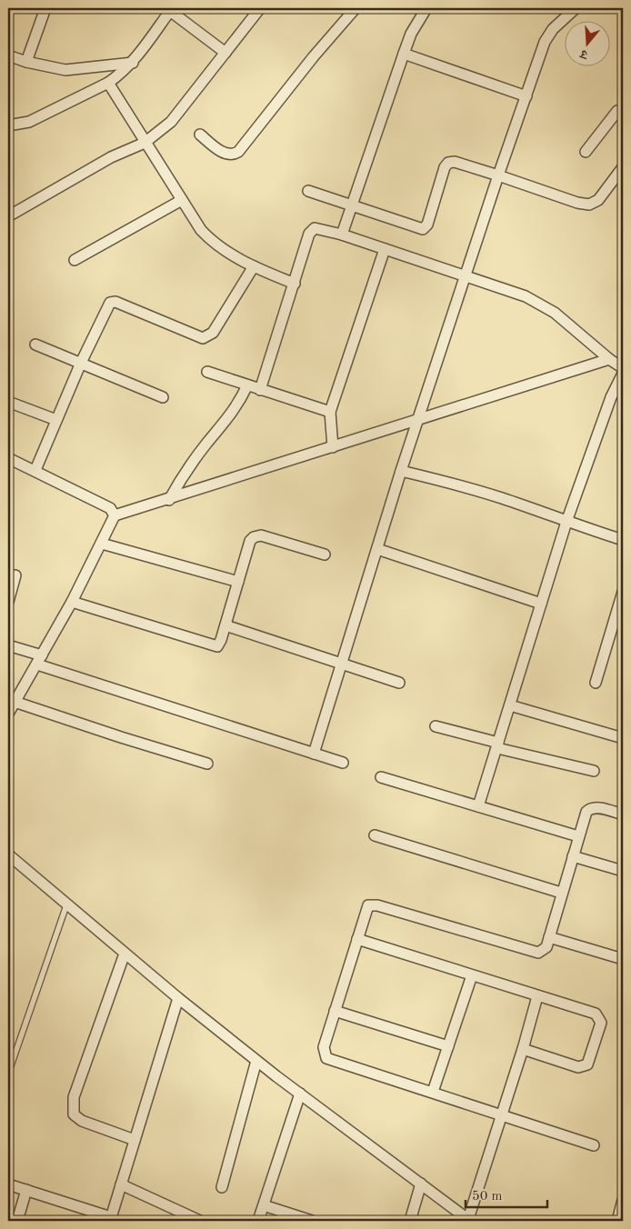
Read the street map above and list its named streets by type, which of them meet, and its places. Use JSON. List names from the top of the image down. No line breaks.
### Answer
{"scale_bar":"50 m","north":"bottom"}
